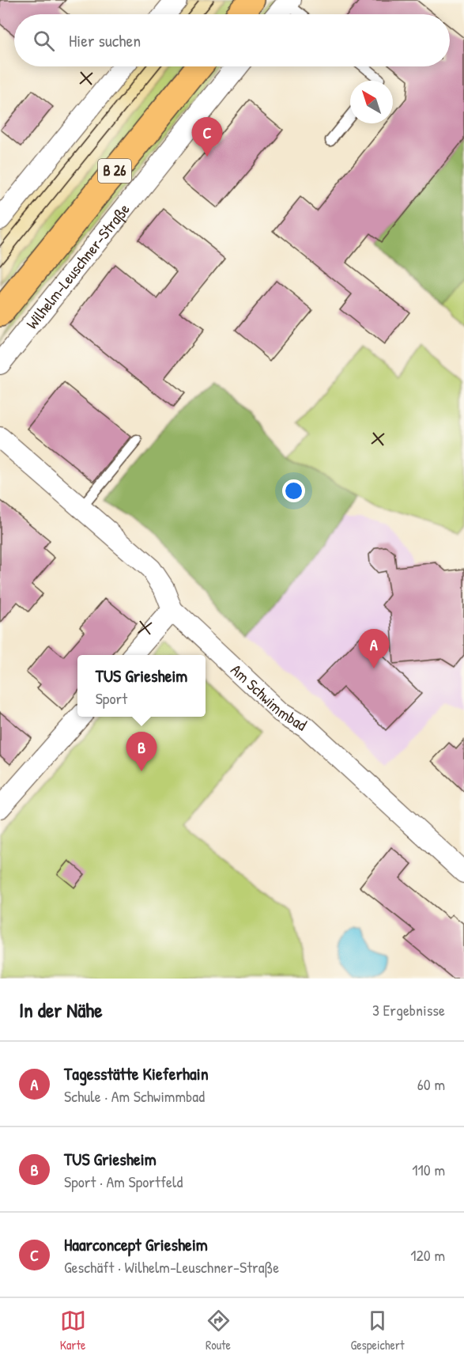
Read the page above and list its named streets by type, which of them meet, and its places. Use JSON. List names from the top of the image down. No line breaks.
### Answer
{"streets":{"main road":["B 26","Wilhelm-Leuschner-Straße"],"street":["Am Schwimmbad"]},"north":"top left","page":{"search":"Hier suchen","pins":["C","A","B"],"popup":["TUS Griesheim","Sport"],"heading":["In der Nähe","3 Ergebnisse"],"list":[{"mark":"A","name":"Tagesstätte Kieferhain","note":"Schule · Am Schwimmbad","value":"60 m"},{"mark":"B","name":"TUS Griesheim","note":"Sport · Am Sportfeld","value":"110 m"},{"mark":"C","name":"Haarconcept Griesheim","note":"Geschäft · Wilhelm-Leuschner-Straße","value":"120 m"}],"nav":["Karte","Route","Gespeichert"]}}
